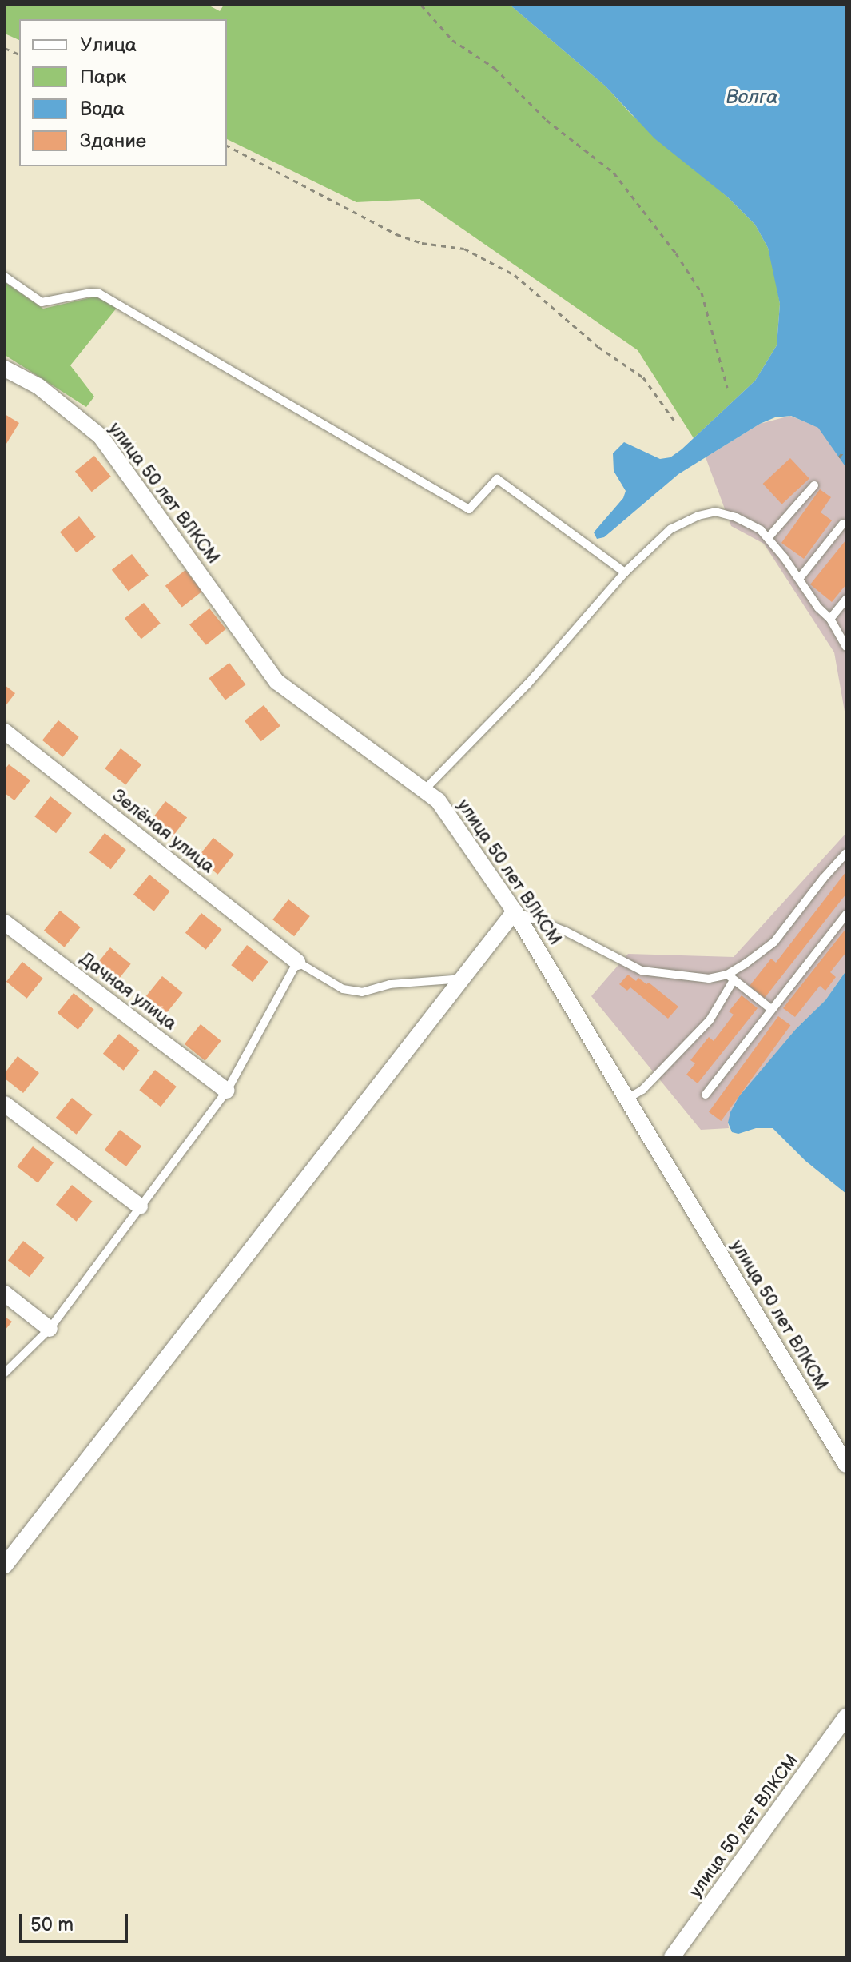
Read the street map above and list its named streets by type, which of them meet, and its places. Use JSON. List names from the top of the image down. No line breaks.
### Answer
{"streets":{"street":["улица 50 лет ВЛКСМ","Зелёная улица","Дачная улица"]},"water":["Волга"],"legend":["Улица","Парк","Вода","Здание"],"scale_bar":"50 m"}
